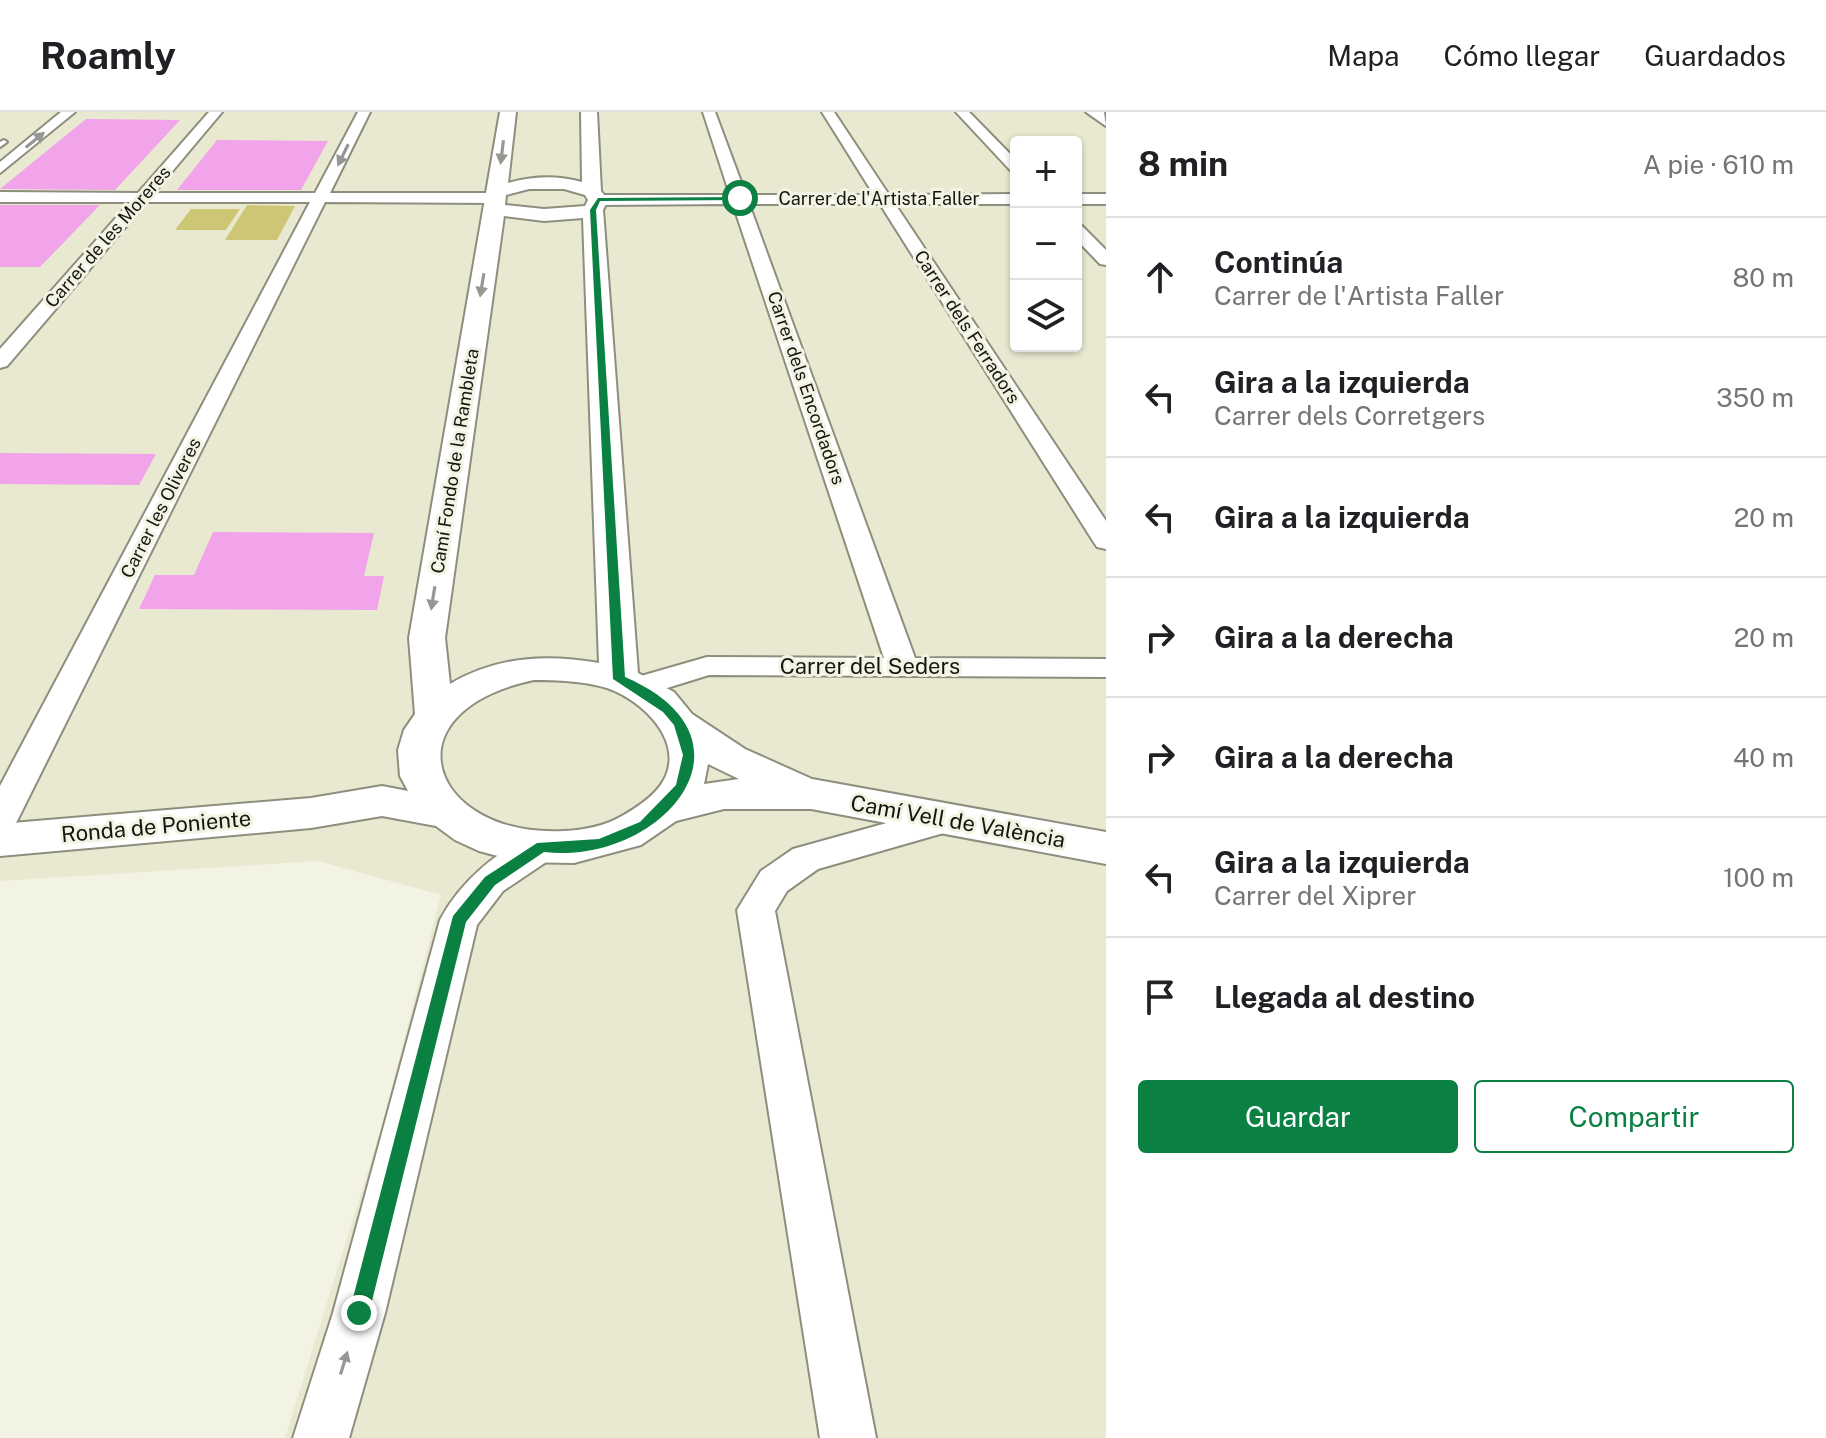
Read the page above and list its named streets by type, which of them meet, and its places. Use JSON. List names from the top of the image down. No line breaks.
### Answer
{"streets":{"street":["Carrer de l'Artista Faller","Carrer de les Moreres","Carrer dels Ferradors","Carrer dels Encordadors","Camí Fondo de la Rambleta","Carrer les Oliveres","Carrer del Seders","Camí Vell de València","Ronda de Poniente"]},"crossings":[["Carrer de l'Artista Faller","Carrer dels Ferradors"],["Carrer de l'Artista Faller","Carrer dels Encordadors"],["Carrer dels Encordadors","Carrer del Seders"],["Camí Fondo de la Rambleta","Carrer del Seders"],["Camí Fondo de la Rambleta","Camí Vell de València"],["Camí Fondo de la Rambleta","Ronda de Poniente"],["Carrer del Seders","Camí Vell de València"],["Carrer del Seders","Ronda de Poniente"],["Camí Vell de València","Ronda de Poniente"]],"page":{"header":"Roamly","nav":["Mapa","Cómo llegar","Guardados"],"heading":["8 min","A pie · 610 m"],"map_buttons":["+","−"],"list":[["Continúa","Carrer de l'Artista Faller","80 m"],["Gira a la izquierda","Carrer dels Corretgers","350 m"],["Gira a la izquierda","20 m"],["Gira a la derecha","20 m"],["Gira a la derecha","40 m"],["Gira a la izquierda","Carrer del Xiprer","100 m"],"Llegada al destino"],"buttons":["Guardar","Compartir"]}}
